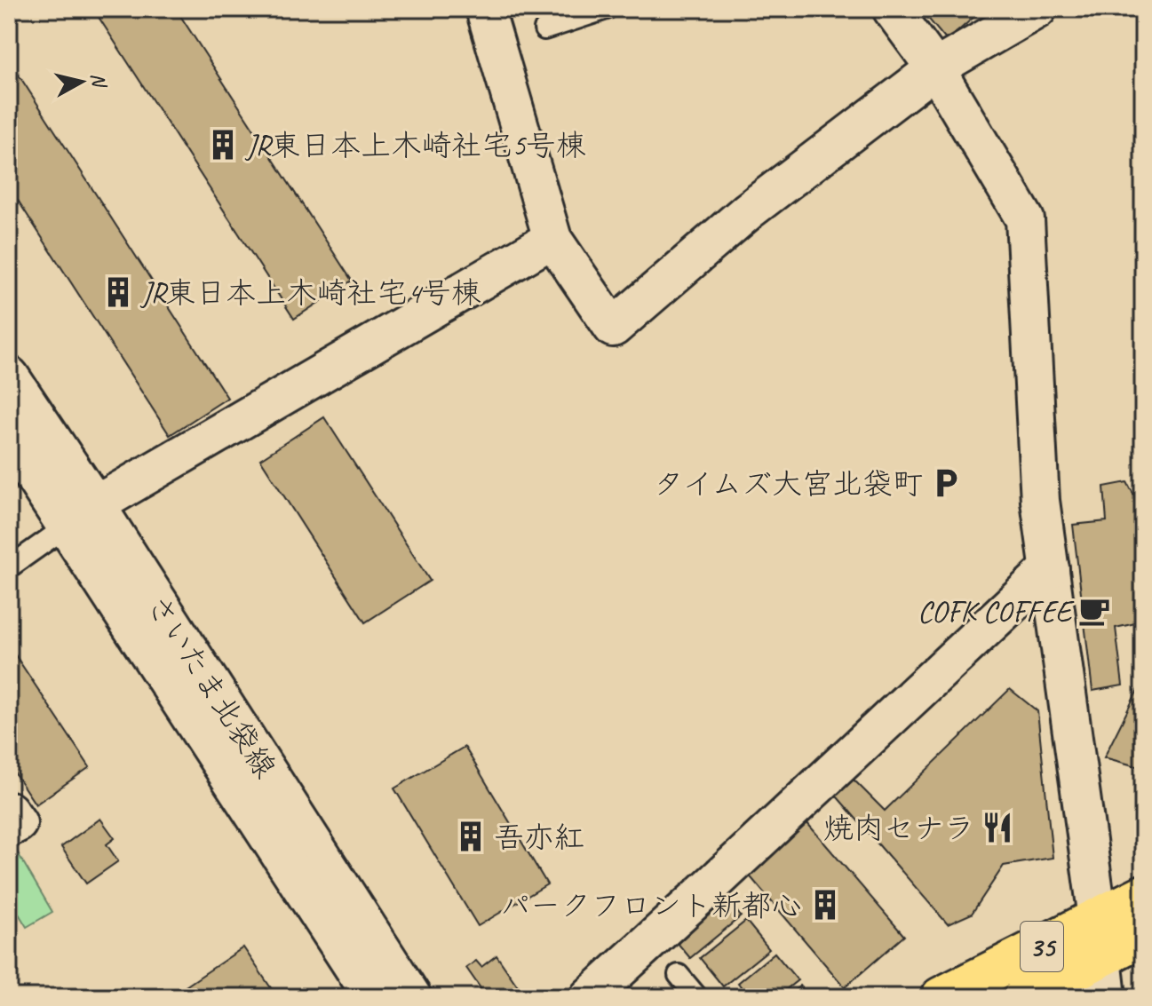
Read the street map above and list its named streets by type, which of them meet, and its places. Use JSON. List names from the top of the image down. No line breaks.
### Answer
{"streets":{"main road":["さいたま北袋線","35"]},"places":{"building":["JR東日本上木崎社宅5号棟","JR東日本上木崎社宅4号棟","吾亦紅","パークフロント新都心"],"parking":["タイムズ大宮北袋町"],"cafe":["COFK COFFEE"],"restaurant":["焼肉セナラ"]},"north":"right"}
